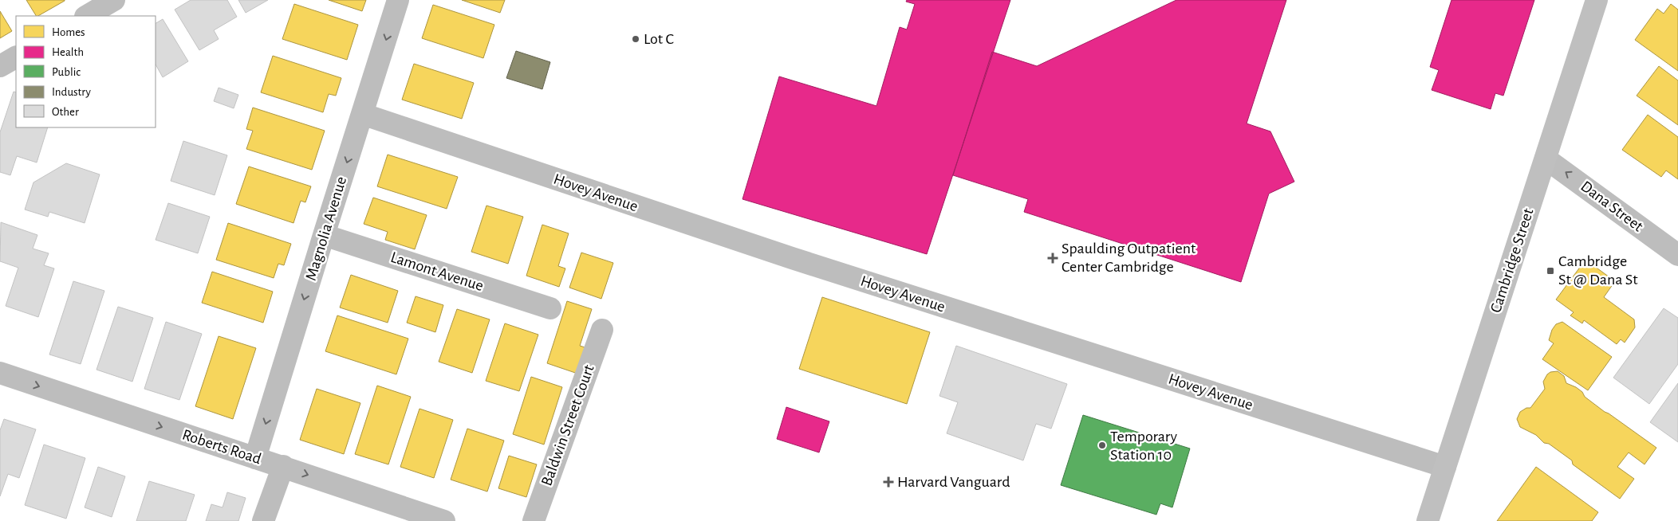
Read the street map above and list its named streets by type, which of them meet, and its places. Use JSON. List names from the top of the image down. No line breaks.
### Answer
{"streets":{"main road":["Cambridge Street"],"street":["Hovey Avenue","Dana Street","Magnolia Avenue","Lamont Avenue","Baldwin Street Court","Roberts Road"]},"crossings":[["Hovey Avenue","Magnolia Avenue"],["Hovey Avenue","Cambridge Street"],["Dana Street","Cambridge Street"],["Magnolia Avenue","Lamont Avenue"],["Magnolia Avenue","Roberts Road"]],"one_way":["Dana Street","Magnolia Avenue","Roberts Road"],"places":{"other":["Lot C","Temporary Station 10"],"health":["Spaulding Outpatient Center Cambridge","Harvard Vanguard"],"transit":["Cambridge St @ Dana St"]},"legend":["Homes","Health","Public","Industry","Other"]}
